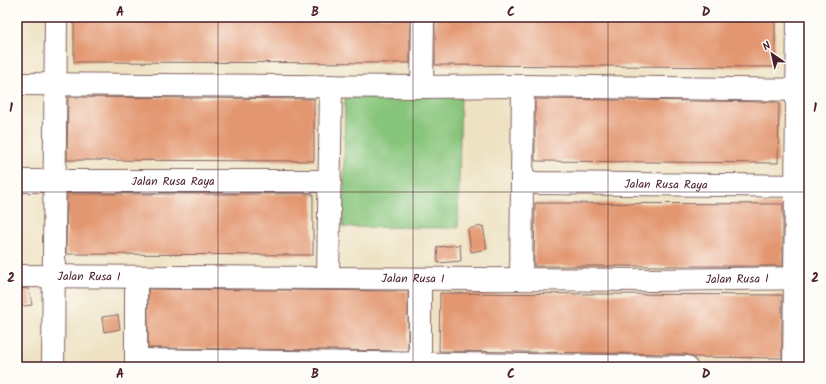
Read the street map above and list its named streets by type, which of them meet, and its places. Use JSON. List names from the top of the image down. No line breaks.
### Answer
{"streets":{"street":["Jalan Rusa Raya","Jalan Rusa I"]},"north":"top left","grid":{"columns":["A","B","C","D"],"rows":["1","2"]}}
